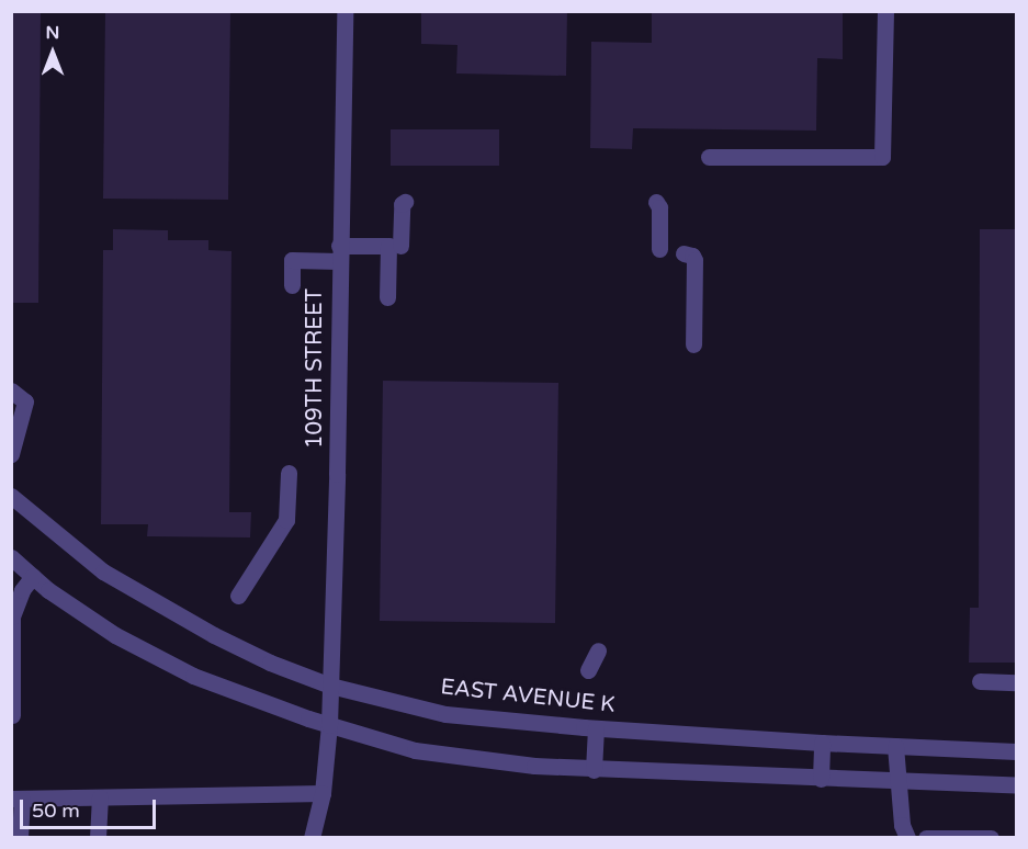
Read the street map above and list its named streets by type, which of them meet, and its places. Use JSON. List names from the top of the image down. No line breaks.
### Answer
{"streets":{"street":["109TH STREET","EAST AVENUE K"]},"crossings":[["109TH STREET","EAST AVENUE K"]],"scale_bar":"50 m","north":"top"}
